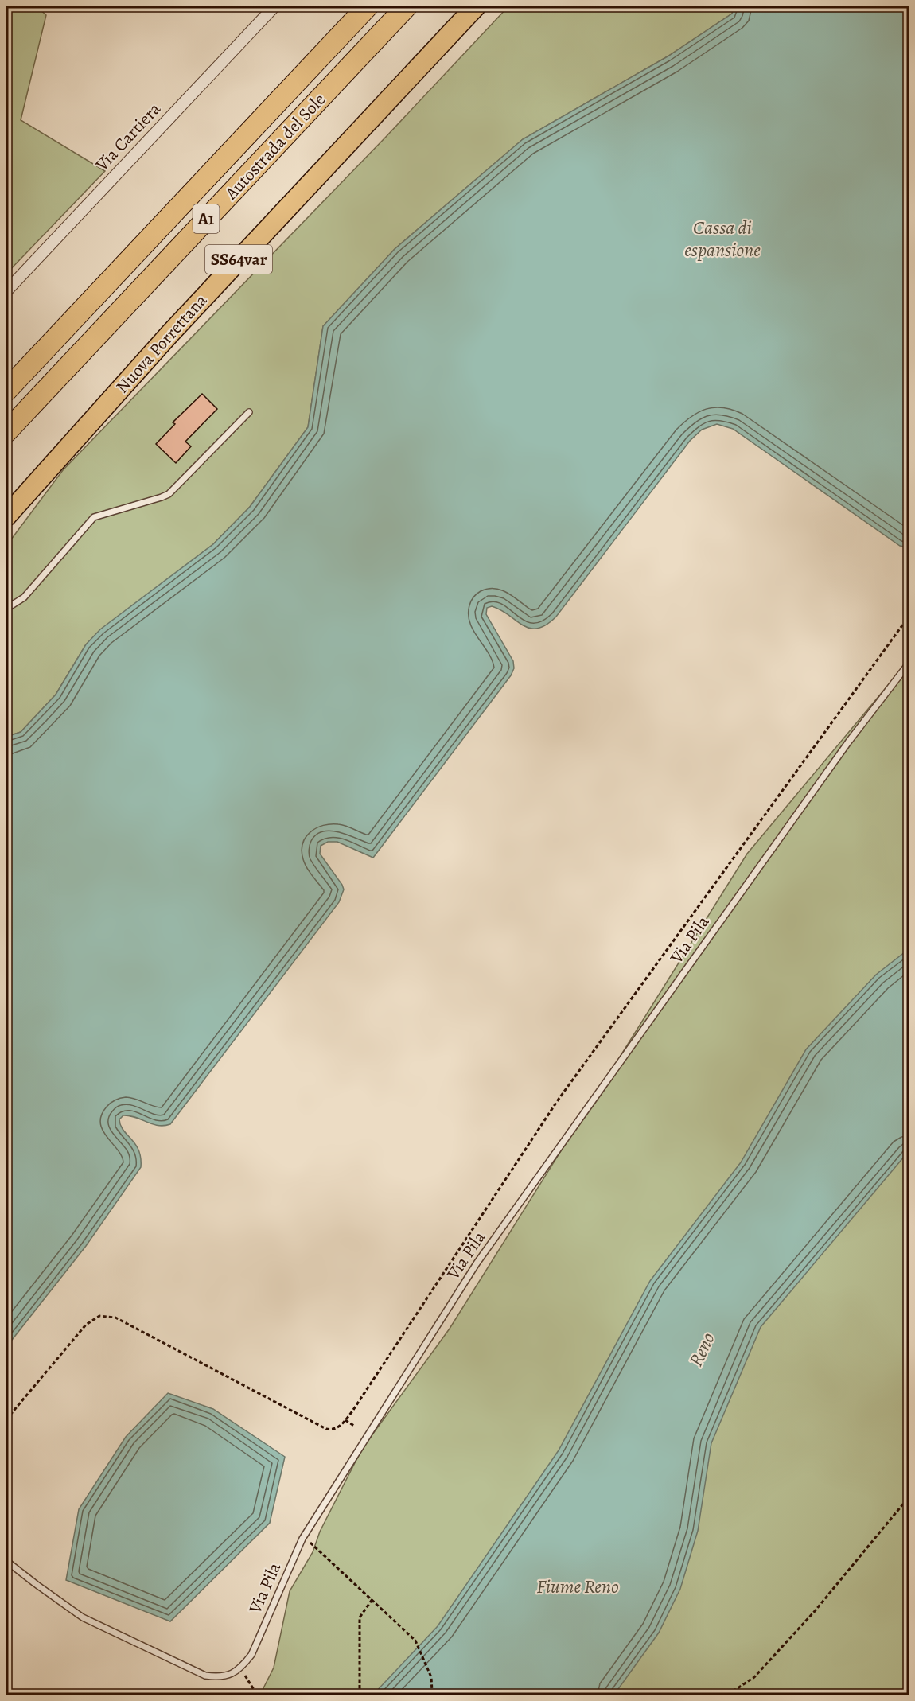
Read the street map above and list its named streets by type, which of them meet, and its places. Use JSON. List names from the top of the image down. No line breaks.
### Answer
{"streets":{"highway":["Autostrada del Sole","A1","SS64var","Nuova Porrettana"],"street":["Via Cartiera"],"lane":["Via Pila"]},"water":["Cassa di espansione","Reno","Fiume Reno"]}
